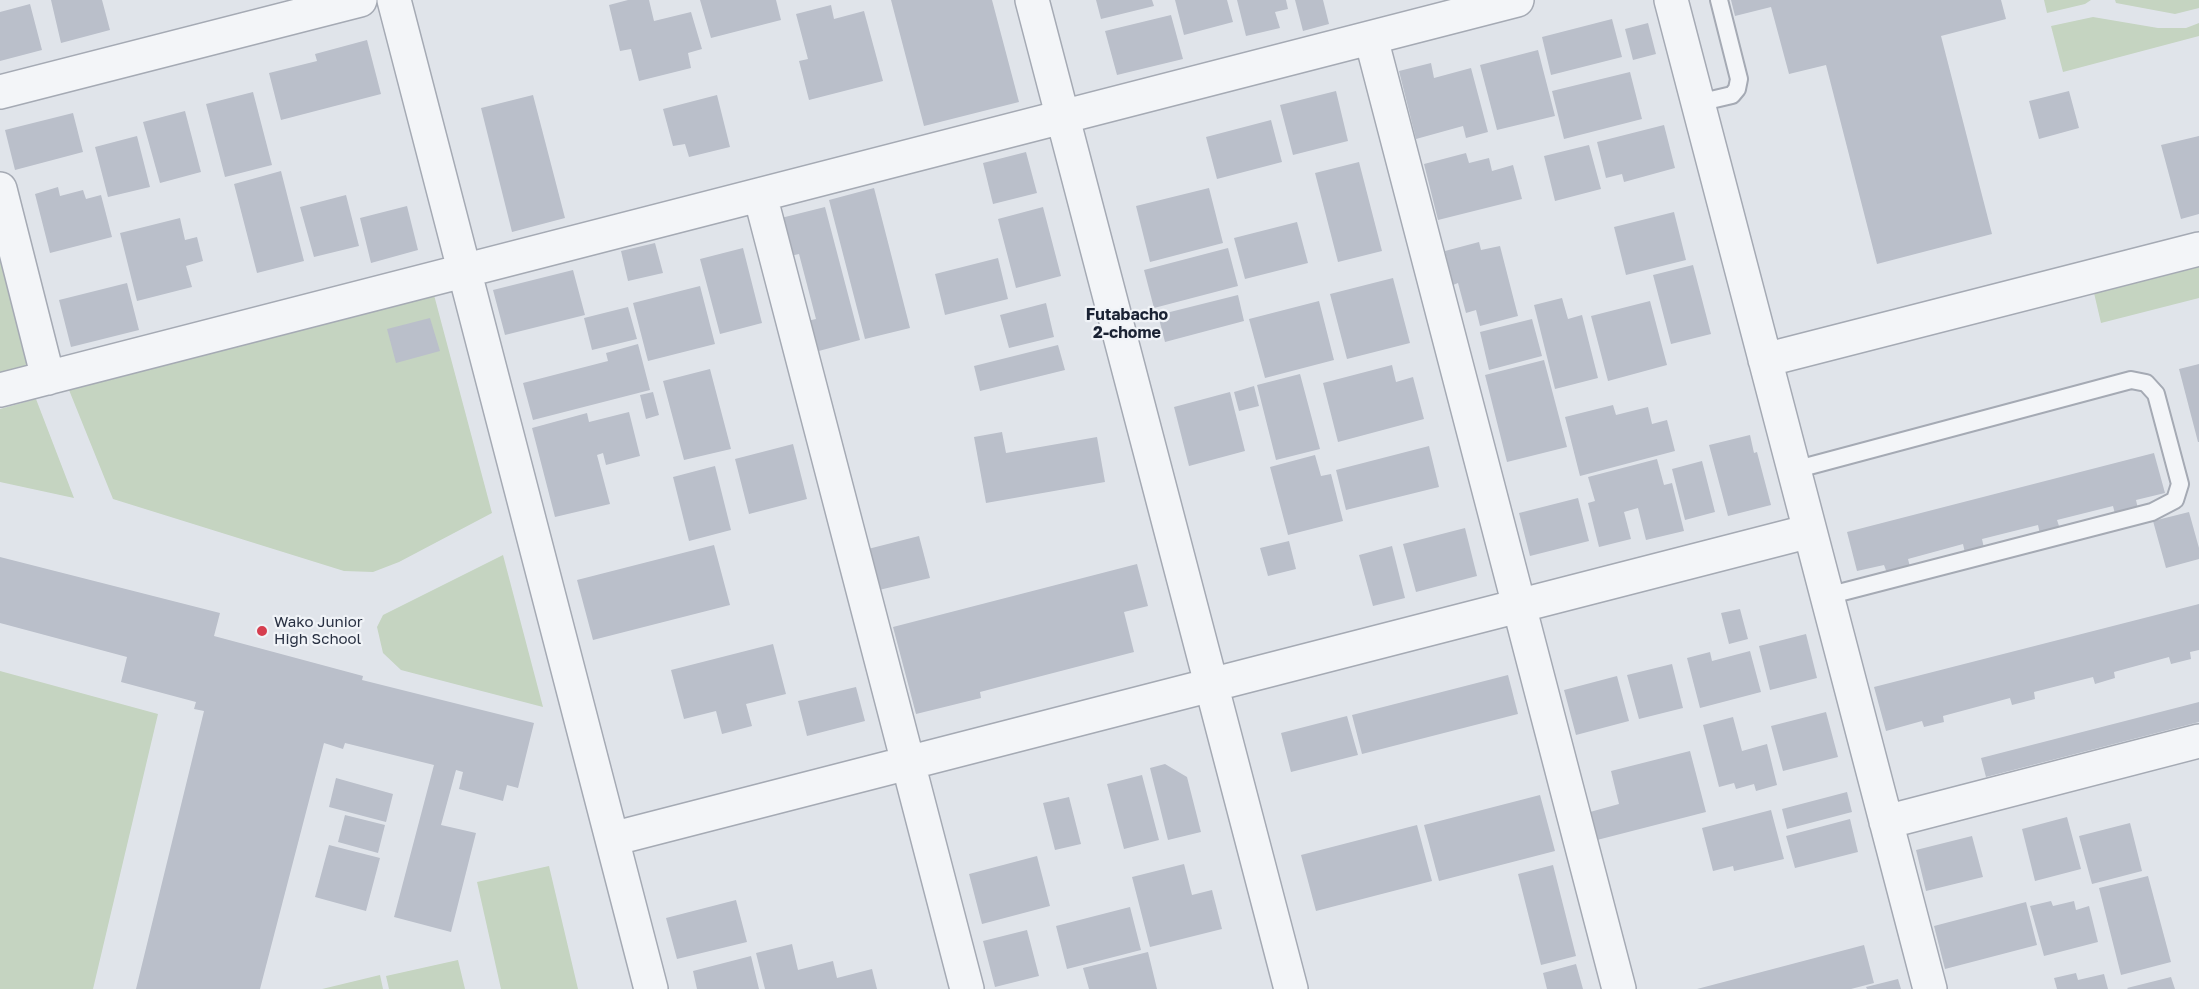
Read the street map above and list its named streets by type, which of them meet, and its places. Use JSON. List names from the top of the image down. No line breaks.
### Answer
{"districts":["Futabacho 2-chome"],"places":["Wako Junior High School"]}
